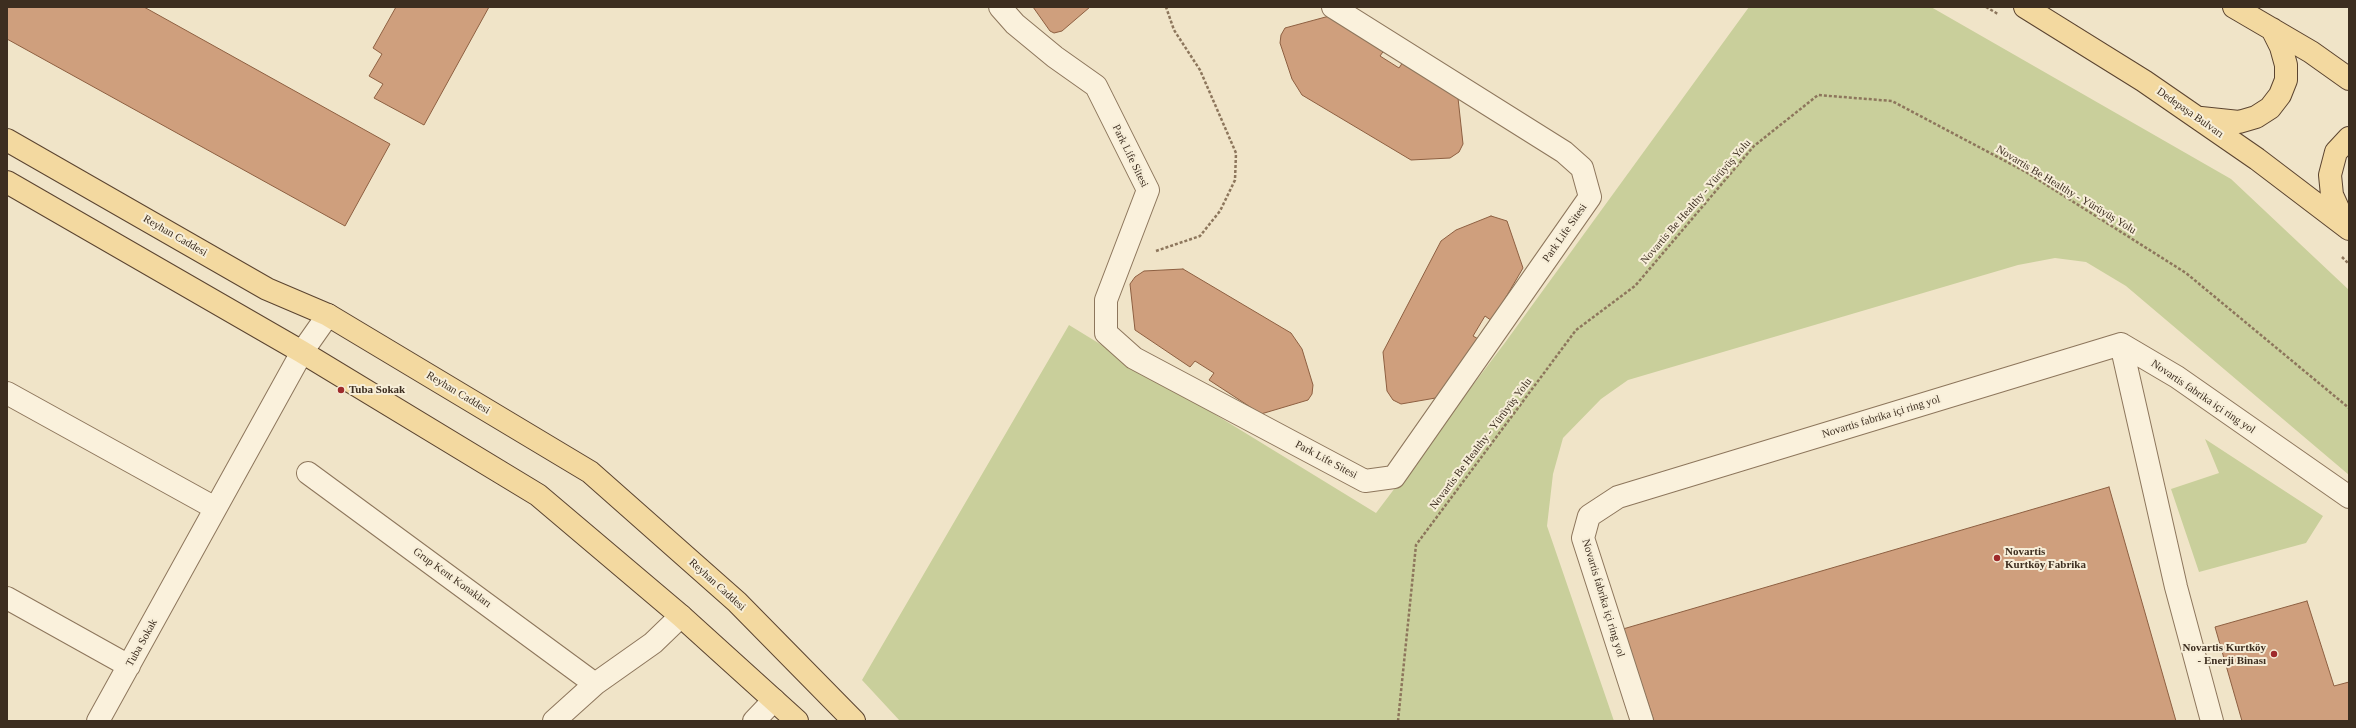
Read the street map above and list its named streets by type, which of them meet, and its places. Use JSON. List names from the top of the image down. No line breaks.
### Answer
{"streets":{"main road":["Dedepaşa Bulvarı","Reyhan Caddesi"],"street":["Park Life Sitesi","Novartis fabrika içi ring yol","Grup Kent Konakları","Tuba Sokak"],"path":["Novartis Be Healthy - Yürüyüş Yolu"]},"crossings":[["Reyhan Caddesi","Tuba Sokak"]],"places":["Tuba Sokak","Novartis Kurtköy Fabrika","Novartis Kurtköy - Enerji Binası"]}
